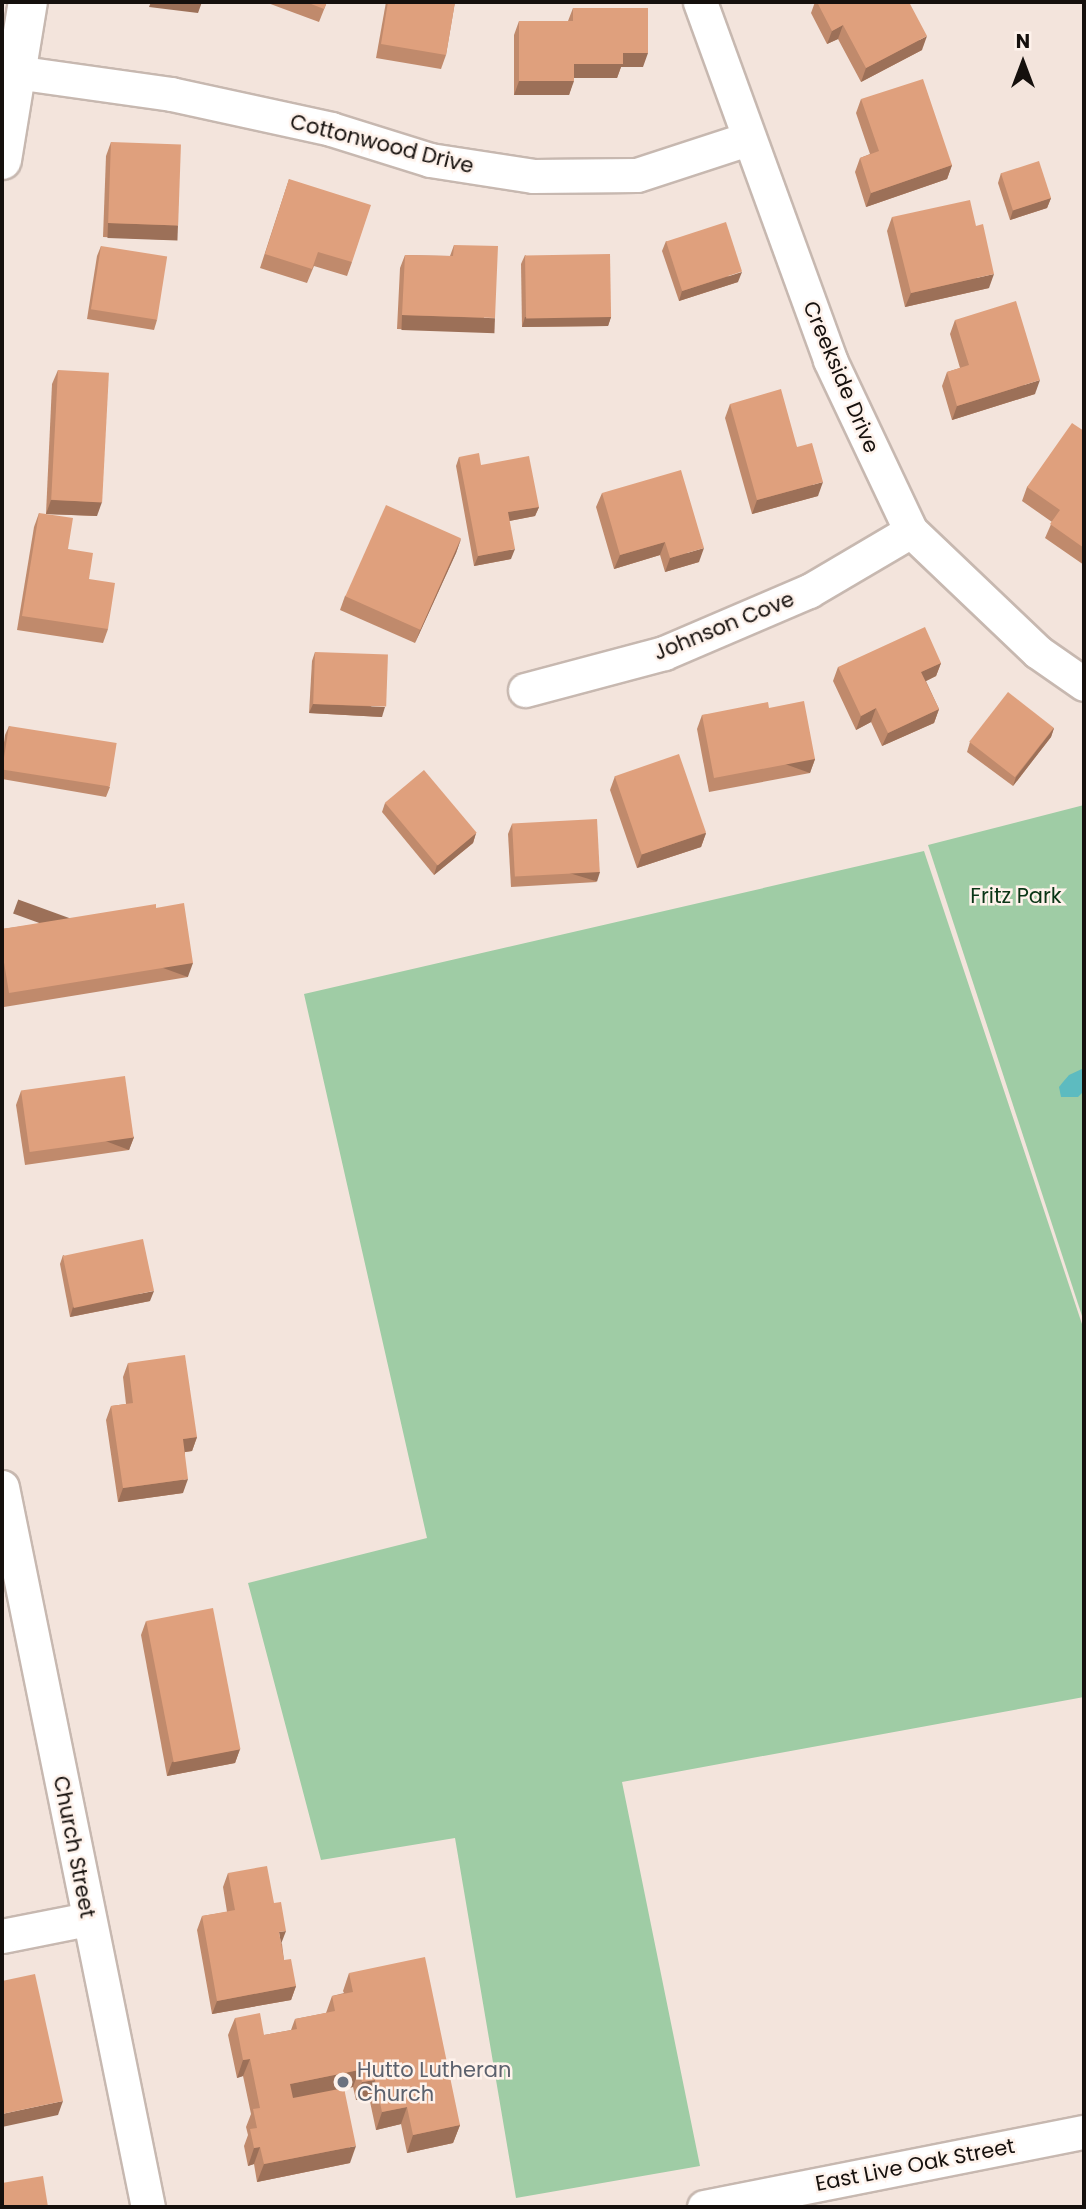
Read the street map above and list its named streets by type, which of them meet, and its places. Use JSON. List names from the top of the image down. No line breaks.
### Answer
{"streets":{"street":["Cottonwood Drive","Creekside Drive","Johnson Cove","Church Street","East Live Oak Street"]},"crossings":[["Cottonwood Drive","Creekside Drive"],["Creekside Drive","Johnson Cove"]],"parks":["Fritz Park"],"places":["Hutto Lutheran Church"],"north":"top"}
